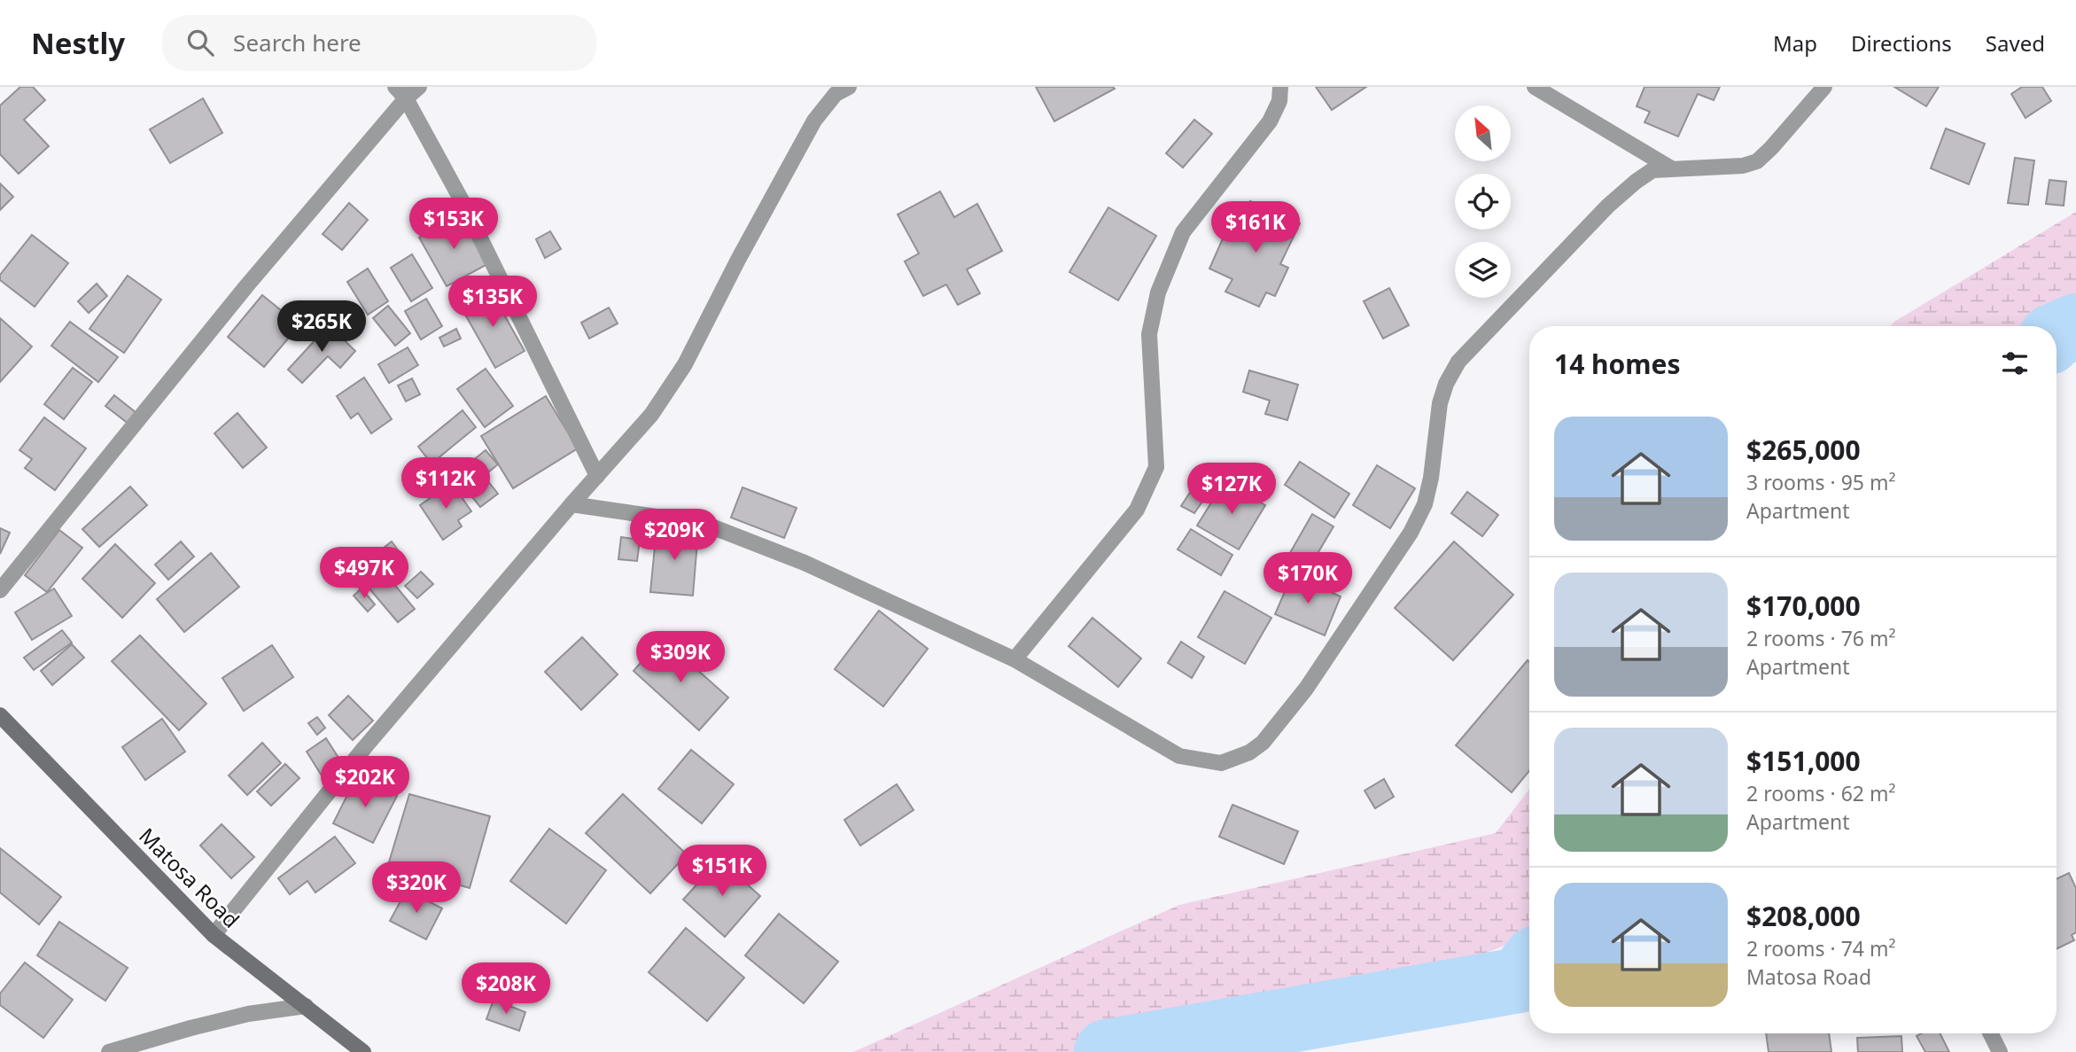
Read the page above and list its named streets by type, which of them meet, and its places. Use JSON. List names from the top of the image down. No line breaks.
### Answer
{"streets":{"street":["Matosa Road"]},"north":"top left","page":{"header":"Nestly","search":"Search here","nav":["Map","Directions","Saved"],"price":["$153K","$161K","$135K","$265K","$112K","$127K","$209K","$497K","$170K","$309K","$202K","$151K","$320K","$208K"],"heading":"14 homes","list":[{"name":"$265,000","note":"3 rooms · 95 m² · Apartment"},{"name":"$170,000","note":"2 rooms · 76 m² · Apartment"},{"name":"$151,000","note":"2 rooms · 62 m² · Apartment"},{"name":"$208,000","note":"2 rooms · 74 m² · Matosa Road"}]}}
